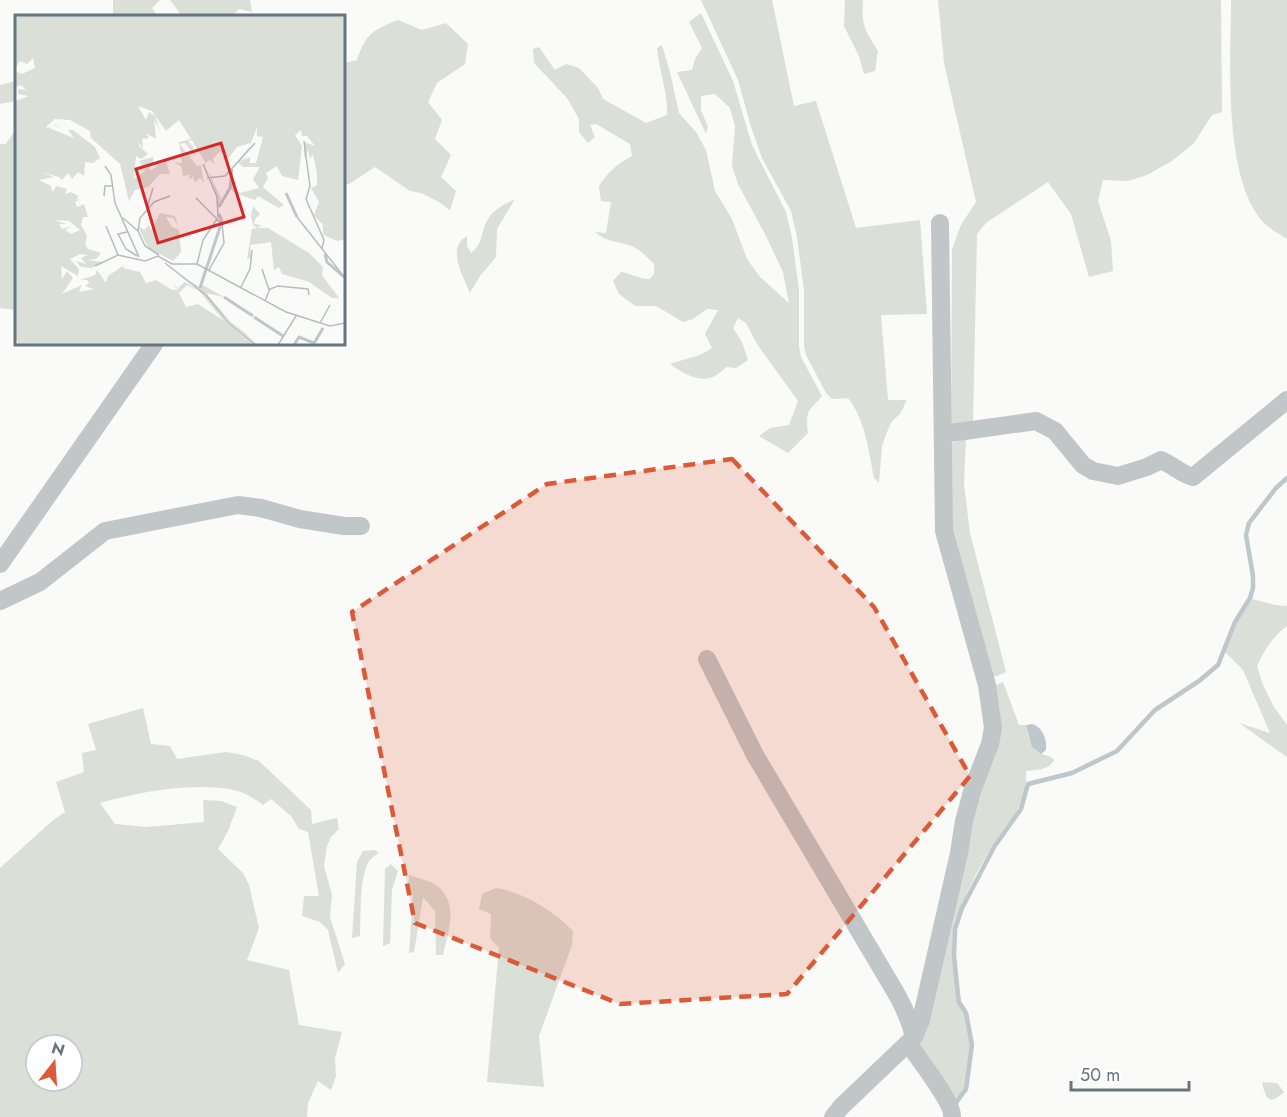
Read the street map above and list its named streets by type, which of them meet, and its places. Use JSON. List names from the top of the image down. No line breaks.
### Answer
{"scale_bar":"50 m","north":"top"}
